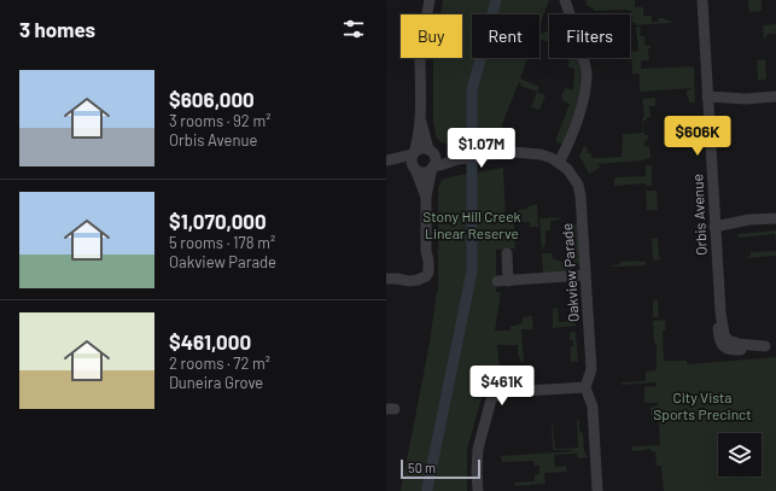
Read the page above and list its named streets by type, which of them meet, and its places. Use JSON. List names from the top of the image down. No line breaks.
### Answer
{"streets":{"street":["Orbis Avenue","Oakview Parade"]},"parks":["Stony Hill Creek Linear Reserve","City Vista Sports Precinct"],"scale_bar":"50 m","page":{"heading":"3 homes","chip":["Buy","Rent","Filters"],"list":[{"name":"$606,000","note":"3 rooms · 92 m² · Orbis Avenue"},{"name":"$1,070,000","note":"5 rooms · 178 m² · Oakview Parade"},{"name":"$461,000","note":"2 rooms · 72 m² · Duneira Grove"}],"price":["$606K","$1.07M","$461K"],"scale":"50 m"}}
